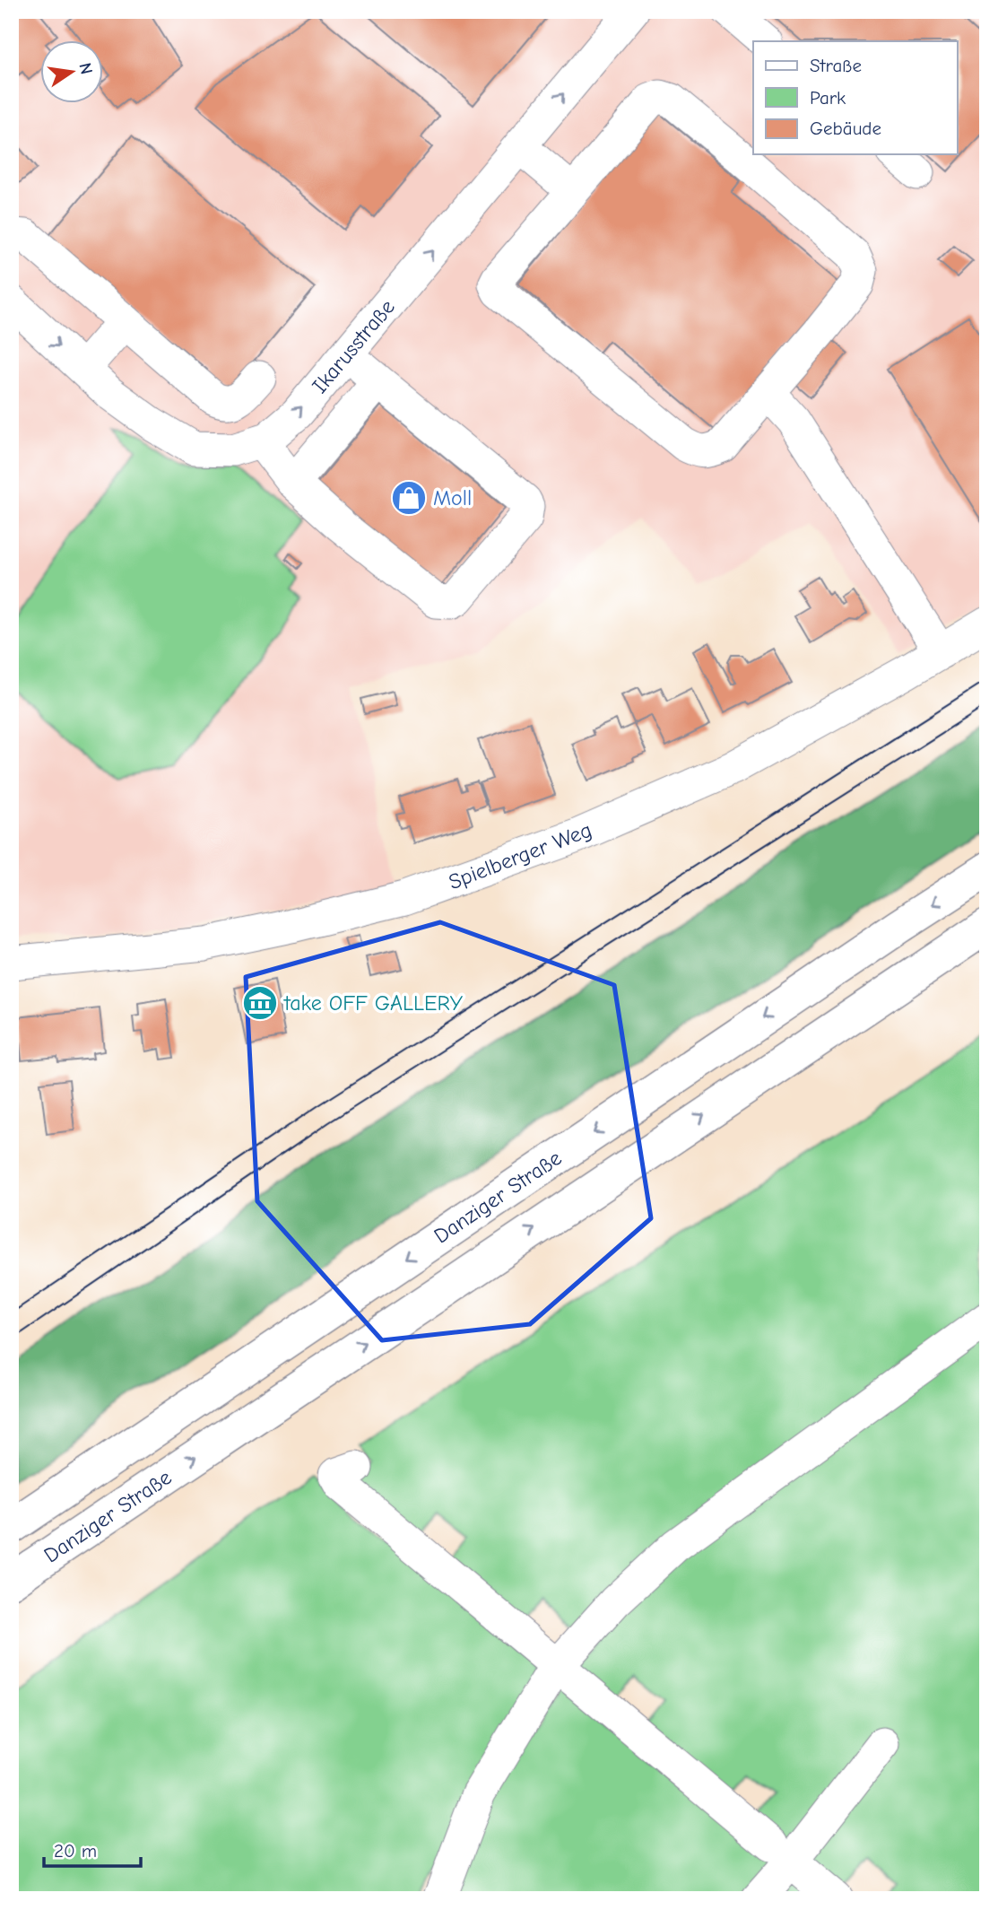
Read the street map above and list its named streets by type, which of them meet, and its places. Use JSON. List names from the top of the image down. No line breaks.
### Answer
{"streets":{"main road":["Danziger Straße"],"street":["Ikarusstraße","Spielberger Weg"]},"one_way":["Ikarusstraße"],"places":{"shop":["Moll"],"museum":["take OFF GALLERY"]},"legend":["Straße","Park","Gebäude"],"scale_bar":"20 m","north":"right"}
